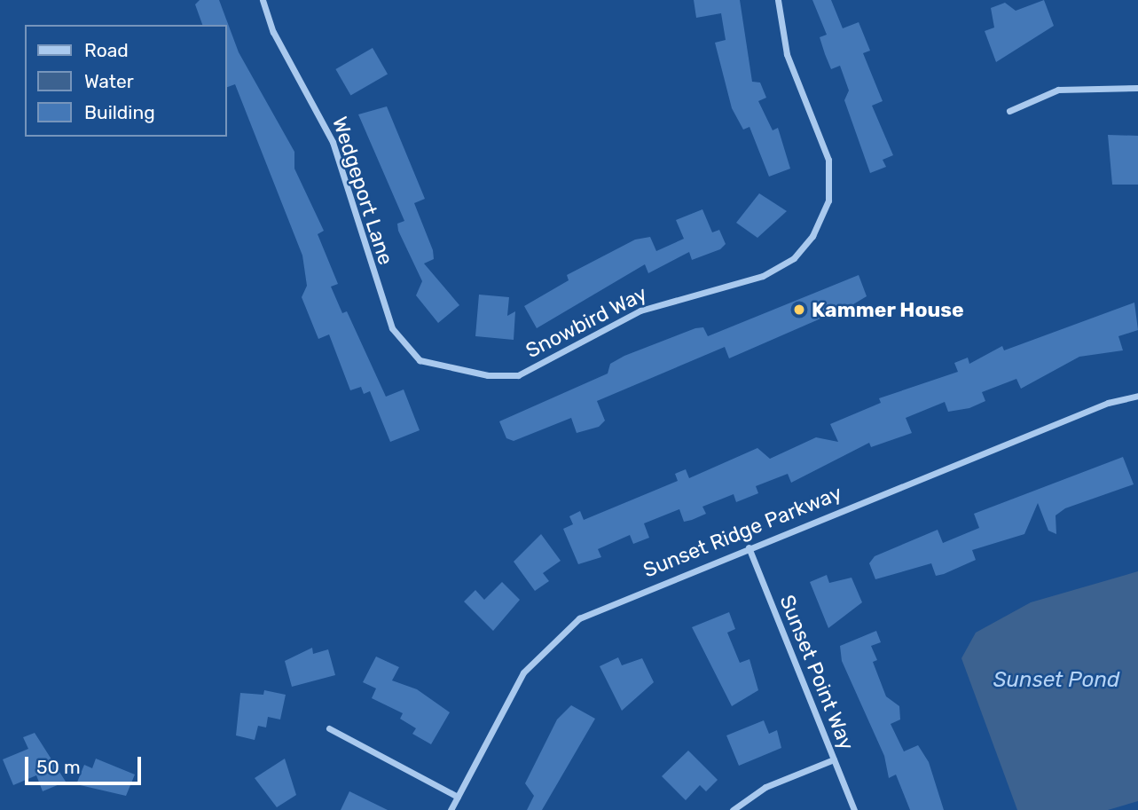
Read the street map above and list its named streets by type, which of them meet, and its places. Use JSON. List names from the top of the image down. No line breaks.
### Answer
{"streets":{"street":["Wedgeport Lane","Snowbird Way","Sunset Ridge Parkway","Sunset Point Way"]},"crossings":[["Wedgeport Lane","Snowbird Way"],["Sunset Ridge Parkway","Sunset Point Way"]],"water":["Sunset Pond"],"places":["Kammer House"],"legend":["Road","Water","Building"],"scale_bar":"50 m"}
